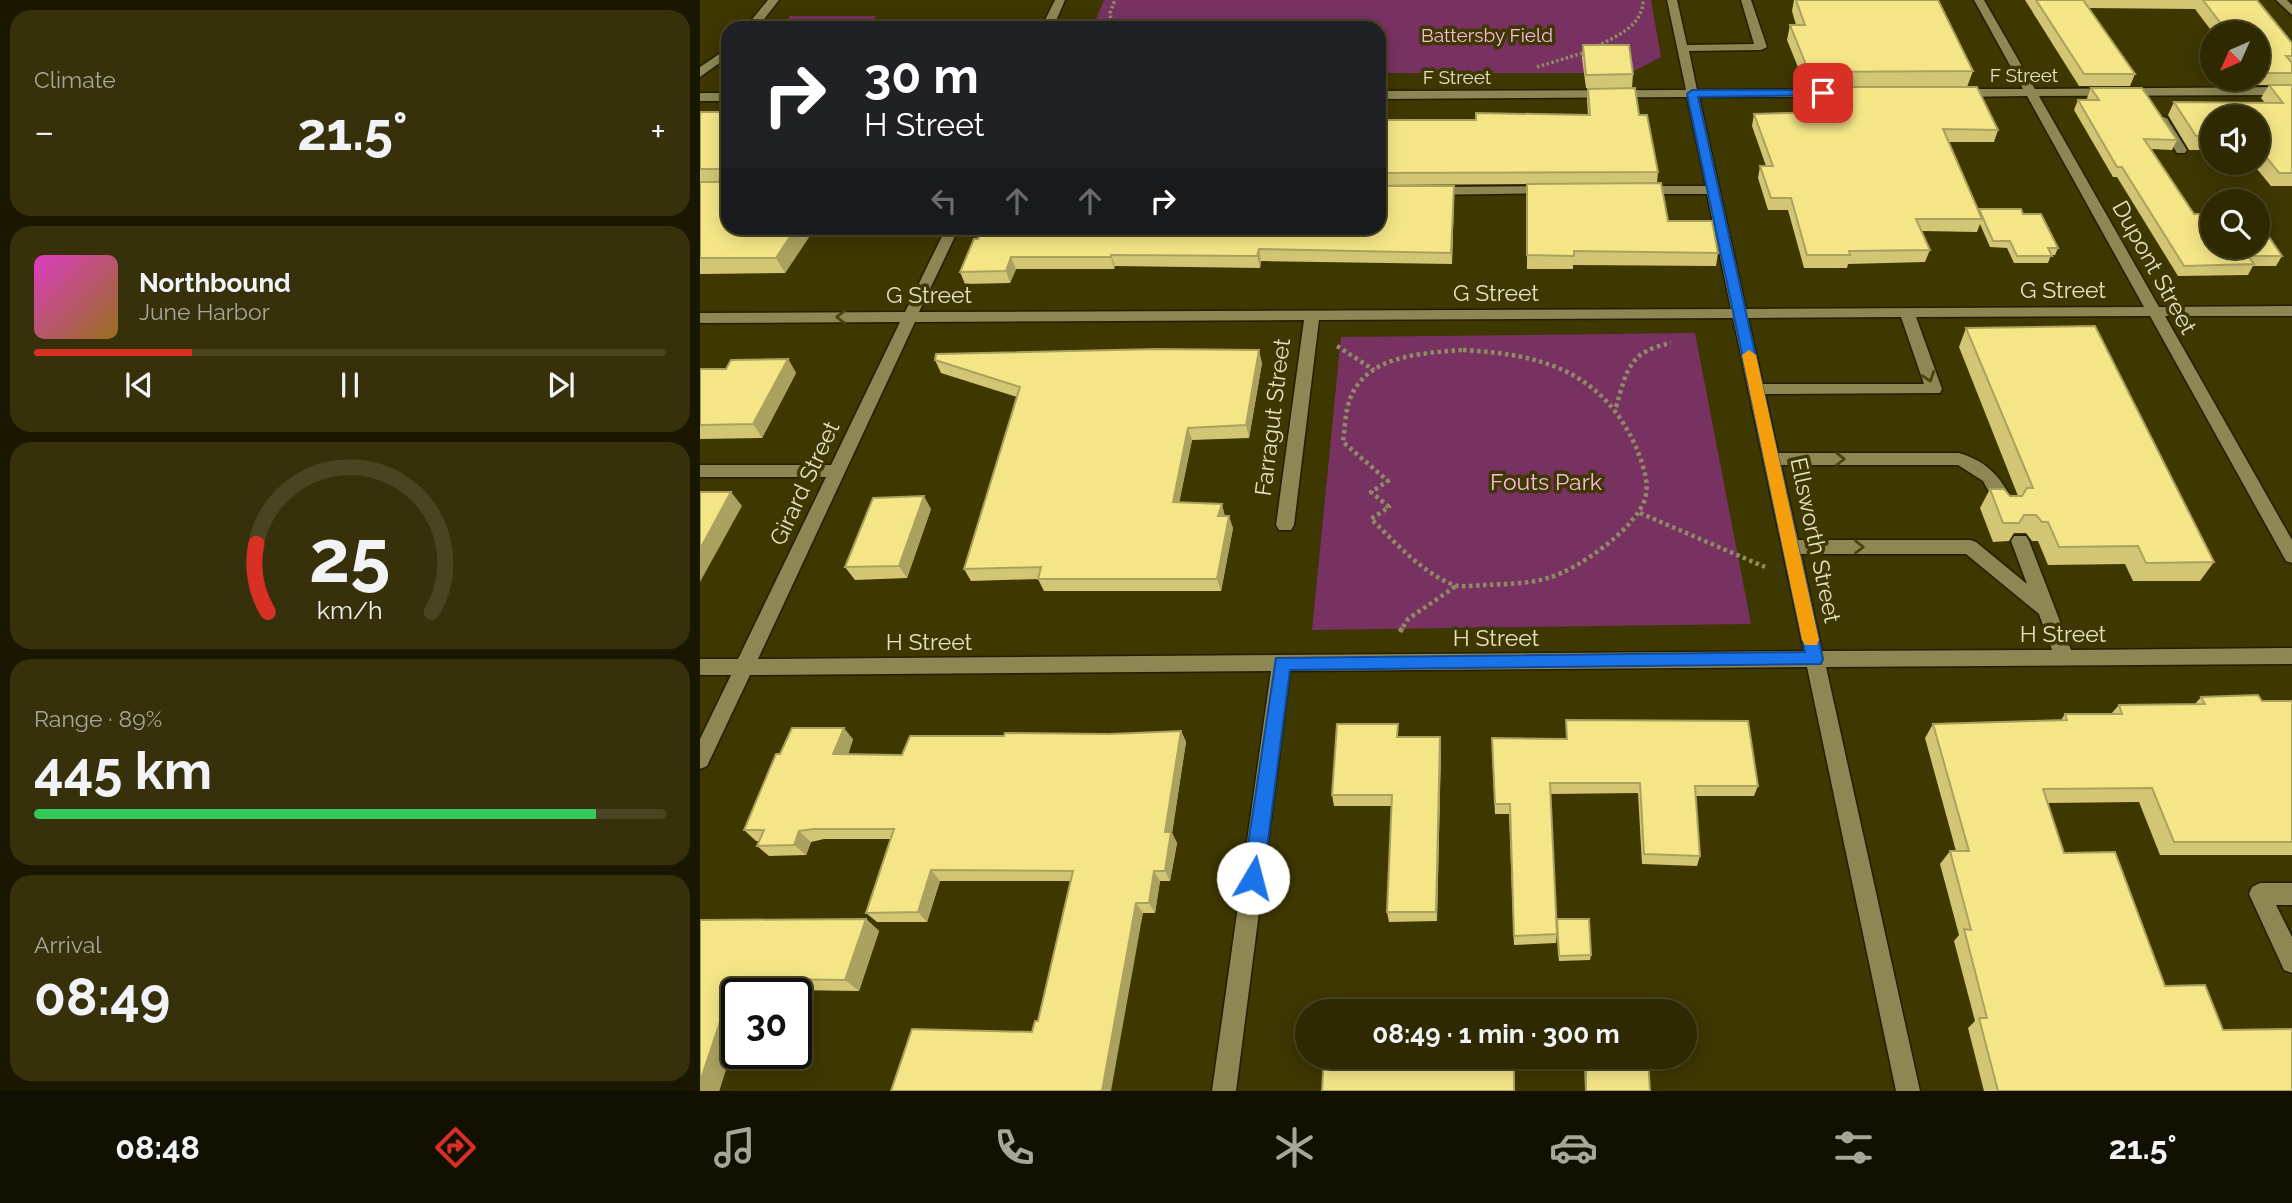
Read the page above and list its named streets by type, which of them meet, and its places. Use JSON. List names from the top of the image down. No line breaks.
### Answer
{"streets":{"street":["F Street","Dupont Street","G Street","Farragut Street","Girard Street","Ellsworth Street","H Street"]},"crossings":[["F Street","Dupont Street"],["F Street","Ellsworth Street"],["Dupont Street","G Street"],["G Street","Farragut Street"],["G Street","Girard Street"],["G Street","Ellsworth Street"],["Girard Street","H Street"],["Ellsworth Street","H Street"]],"parks":["Battersby Field","Fouts Park"],"north":"bottom left","page":{"tile":["Climate",["Range · 89%","445 km"],["Arrival","08:49"]],"turn":["30 m","H Street"],"heat":["−","21.5°","+"],"song":["Northbound","June Harbor"],"limit":"30","trip":"08:49 · 1 min · 300 m","tabs":["08:48","21.5°"],"gauge":["25","km/h"]}}
